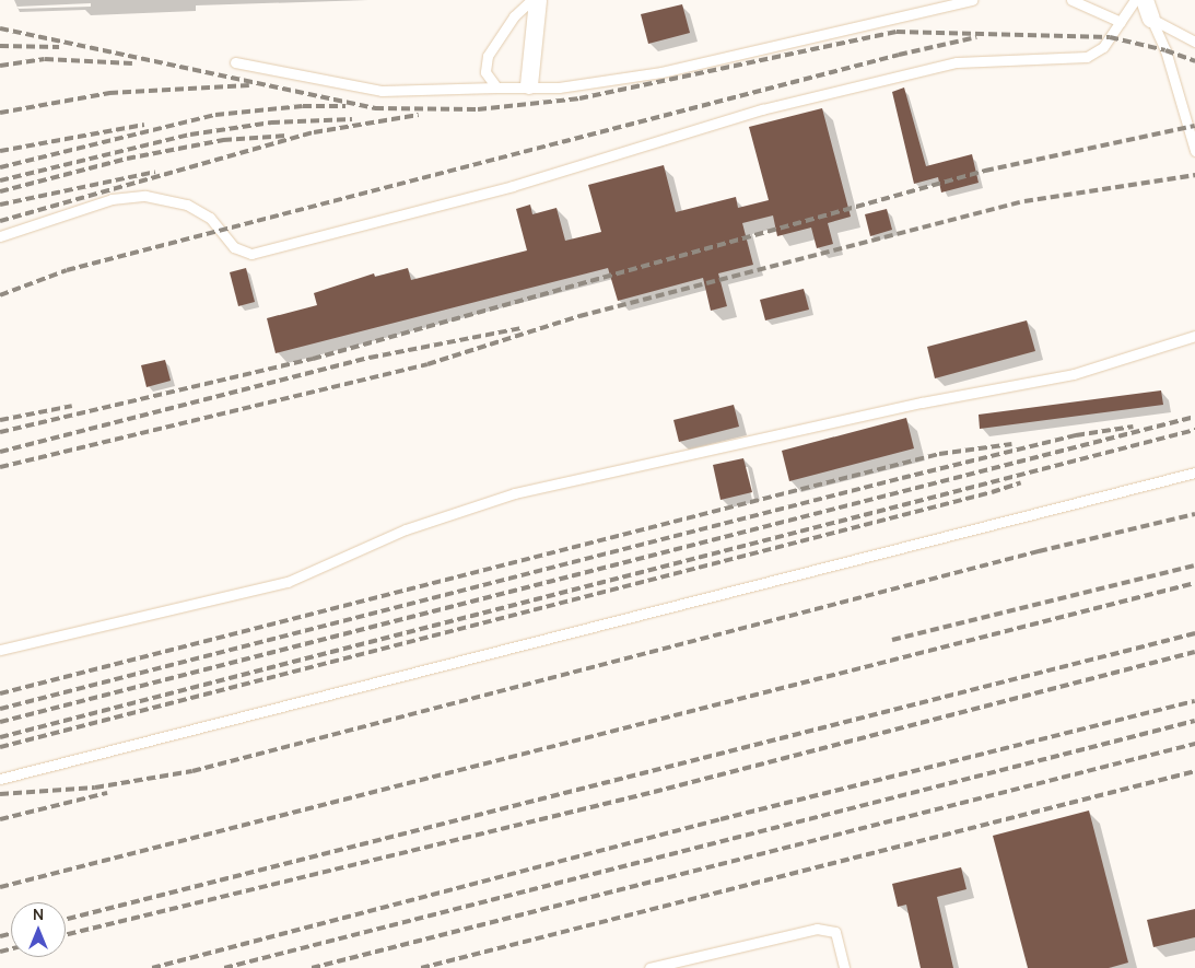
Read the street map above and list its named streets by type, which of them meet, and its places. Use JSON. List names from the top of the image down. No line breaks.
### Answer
{"north":"top"}
